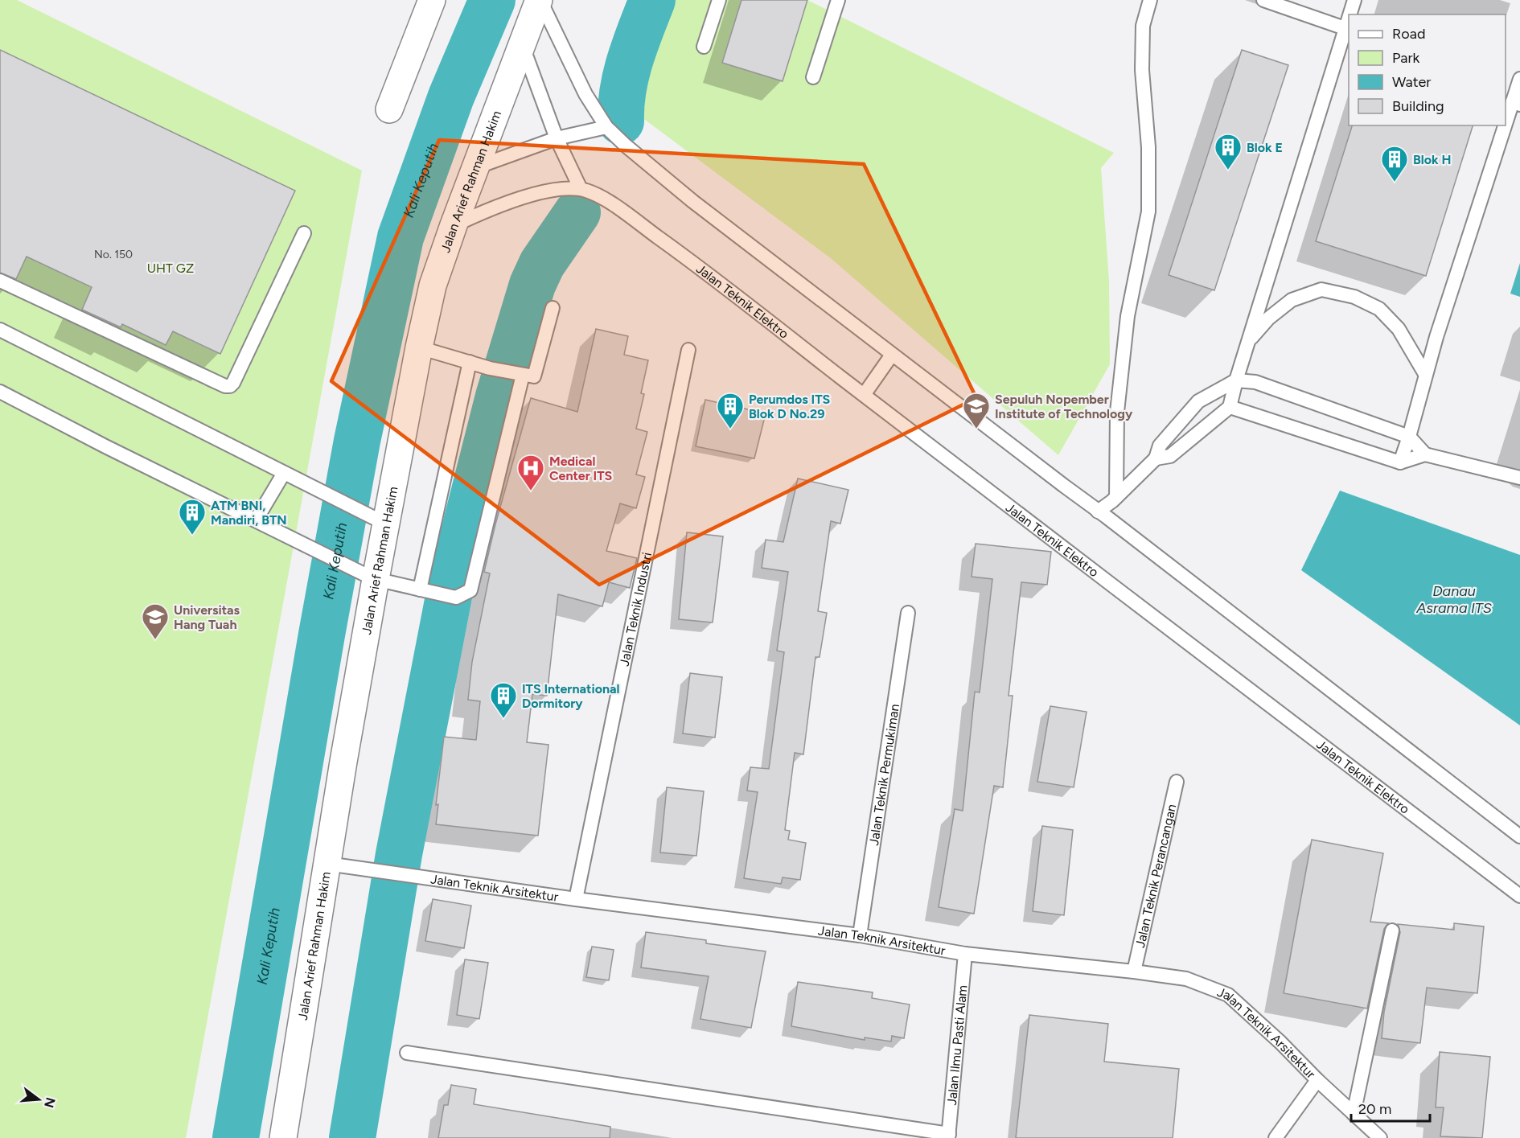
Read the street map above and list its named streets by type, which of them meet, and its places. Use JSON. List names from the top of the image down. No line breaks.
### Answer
{"streets":{"main road":["Jalan Arief Rahman Hakim"],"lane":["Jalan Teknik Elektro","Jalan Teknik Industri","Jalan Teknik Permukiman","Jalan Teknik Perancangan","Jalan Teknik Arsitektur","Jalan Ilmu Pasti Alam"]},"crossings":[["Jalan Arief Rahman Hakim","Jalan Teknik Elektro"],["Jalan Arief Rahman Hakim","Jalan Teknik Arsitektur"],["Jalan Teknik Industri","Jalan Teknik Arsitektur"],["Jalan Teknik Permukiman","Jalan Teknik Arsitektur"],["Jalan Teknik Perancangan","Jalan Teknik Arsitektur"],["Jalan Teknik Arsitektur","Jalan Ilmu Pasti Alam"]],"water":["Kali Keputih","Danau Asrama ITS"],"parks":["UHT GZ"],"places":{"building":["Blok E","Blok H","Perumdos ITS Blok D No.29","ATM BNI, Mandiri, BTN","ITS International Dormitory"],"school or university":["Sepuluh Nopember Institute of Technology","Universitas Hang Tuah"],"hospital":["Medical Center ITS"]},"house_numbers":["No. 150"],"legend":["Road","Park","Water","Building"],"scale_bar":"20 m","north":"right"}
